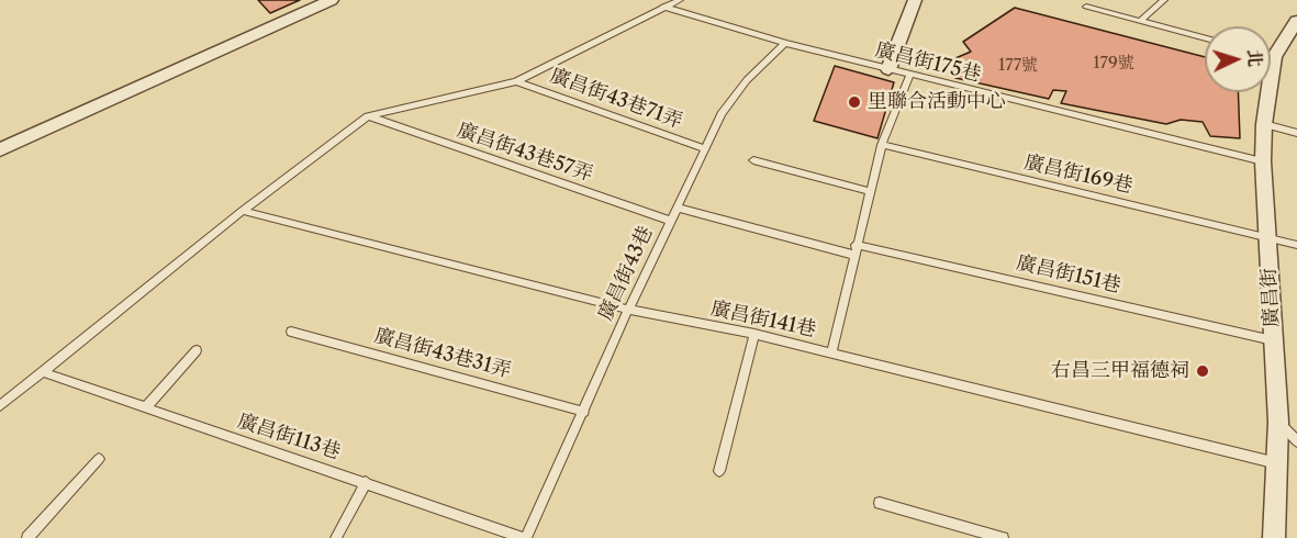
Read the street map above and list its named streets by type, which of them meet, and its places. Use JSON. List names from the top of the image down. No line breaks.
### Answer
{"streets":{"street":["廣昌街"],"lane":["廣昌街175巷","廣昌街43巷71弄","廣昌街43巷57弄","廣昌街169巷","廣昌街43巷","廣昌街151巷","廣昌街141巷","廣昌街43巷31弄","廣昌街113巷"]},"crossings":[["廣昌街175巷","廣昌街43巷"],["廣昌街175巷","廣昌街"],["廣昌街43巷71弄","廣昌街43巷"],["廣昌街43巷57弄","廣昌街43巷"],["廣昌街169巷","廣昌街"],["廣昌街43巷","廣昌街141巷"],["廣昌街43巷","廣昌街43巷31弄"],["廣昌街43巷","廣昌街113巷"],["廣昌街151巷","廣昌街"],["廣昌街","廣昌街141巷"]],"places":["里聯合活動中心","右昌三甲福德祠"],"house_numbers":["179號","177號"],"north":"right"}
